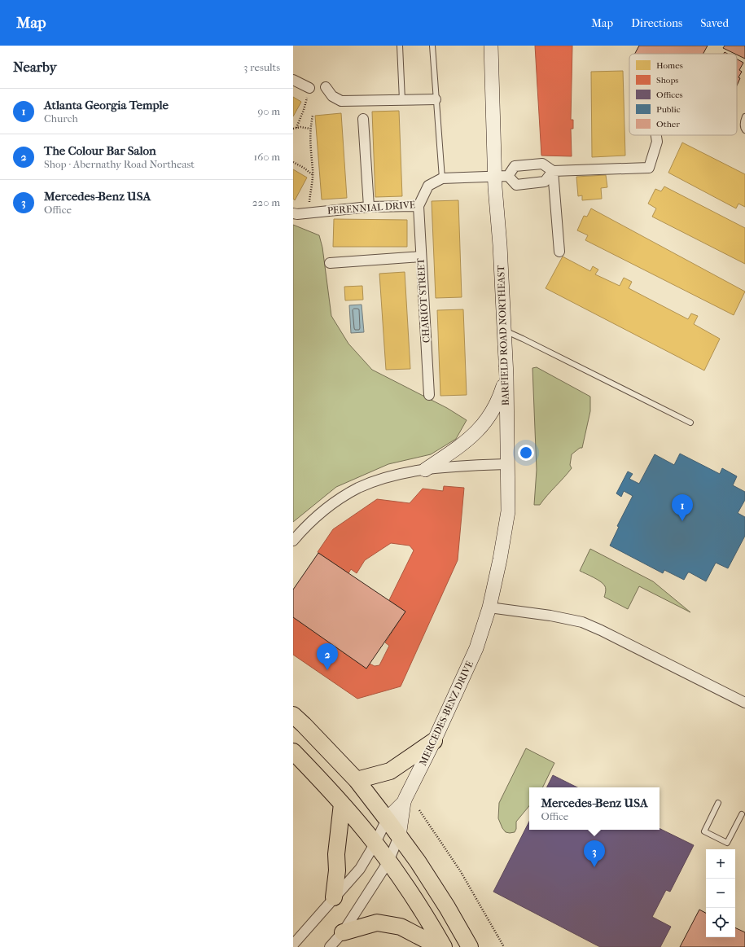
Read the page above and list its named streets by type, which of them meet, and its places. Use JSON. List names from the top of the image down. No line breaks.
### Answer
{"streets":{"street":["PERENNIAL DRIVE","CHARIOT STREET","BARFIELD ROAD NORTHEAST","MERCEDES-BENZ DRIVE"]},"crossings":[["PERENNIAL DRIVE","CHARIOT STREET"],["PERENNIAL DRIVE","BARFIELD ROAD NORTHEAST"],["BARFIELD ROAD NORTHEAST","MERCEDES-BENZ DRIVE"]],"legend":["Homes","Shops","Offices","Public","Other"],"page":{"header":"Map","nav":["Map","Directions","Saved"],"heading":["Nearby","3 results"],"list":[{"mark":"1","name":"Atlanta Georgia Temple","note":"Church","value":"90 m"},{"mark":"2","name":"The Colour Bar Salon","note":"Shop · Abernathy Road Northeast","value":"160 m"},{"mark":"3","name":"Mercedes-Benz USA","note":"Office","value":"220 m"}],"pins":["1","2","3"],"popup":["Mercedes-Benz USA","Office"],"map_buttons":["+","−"]}}
